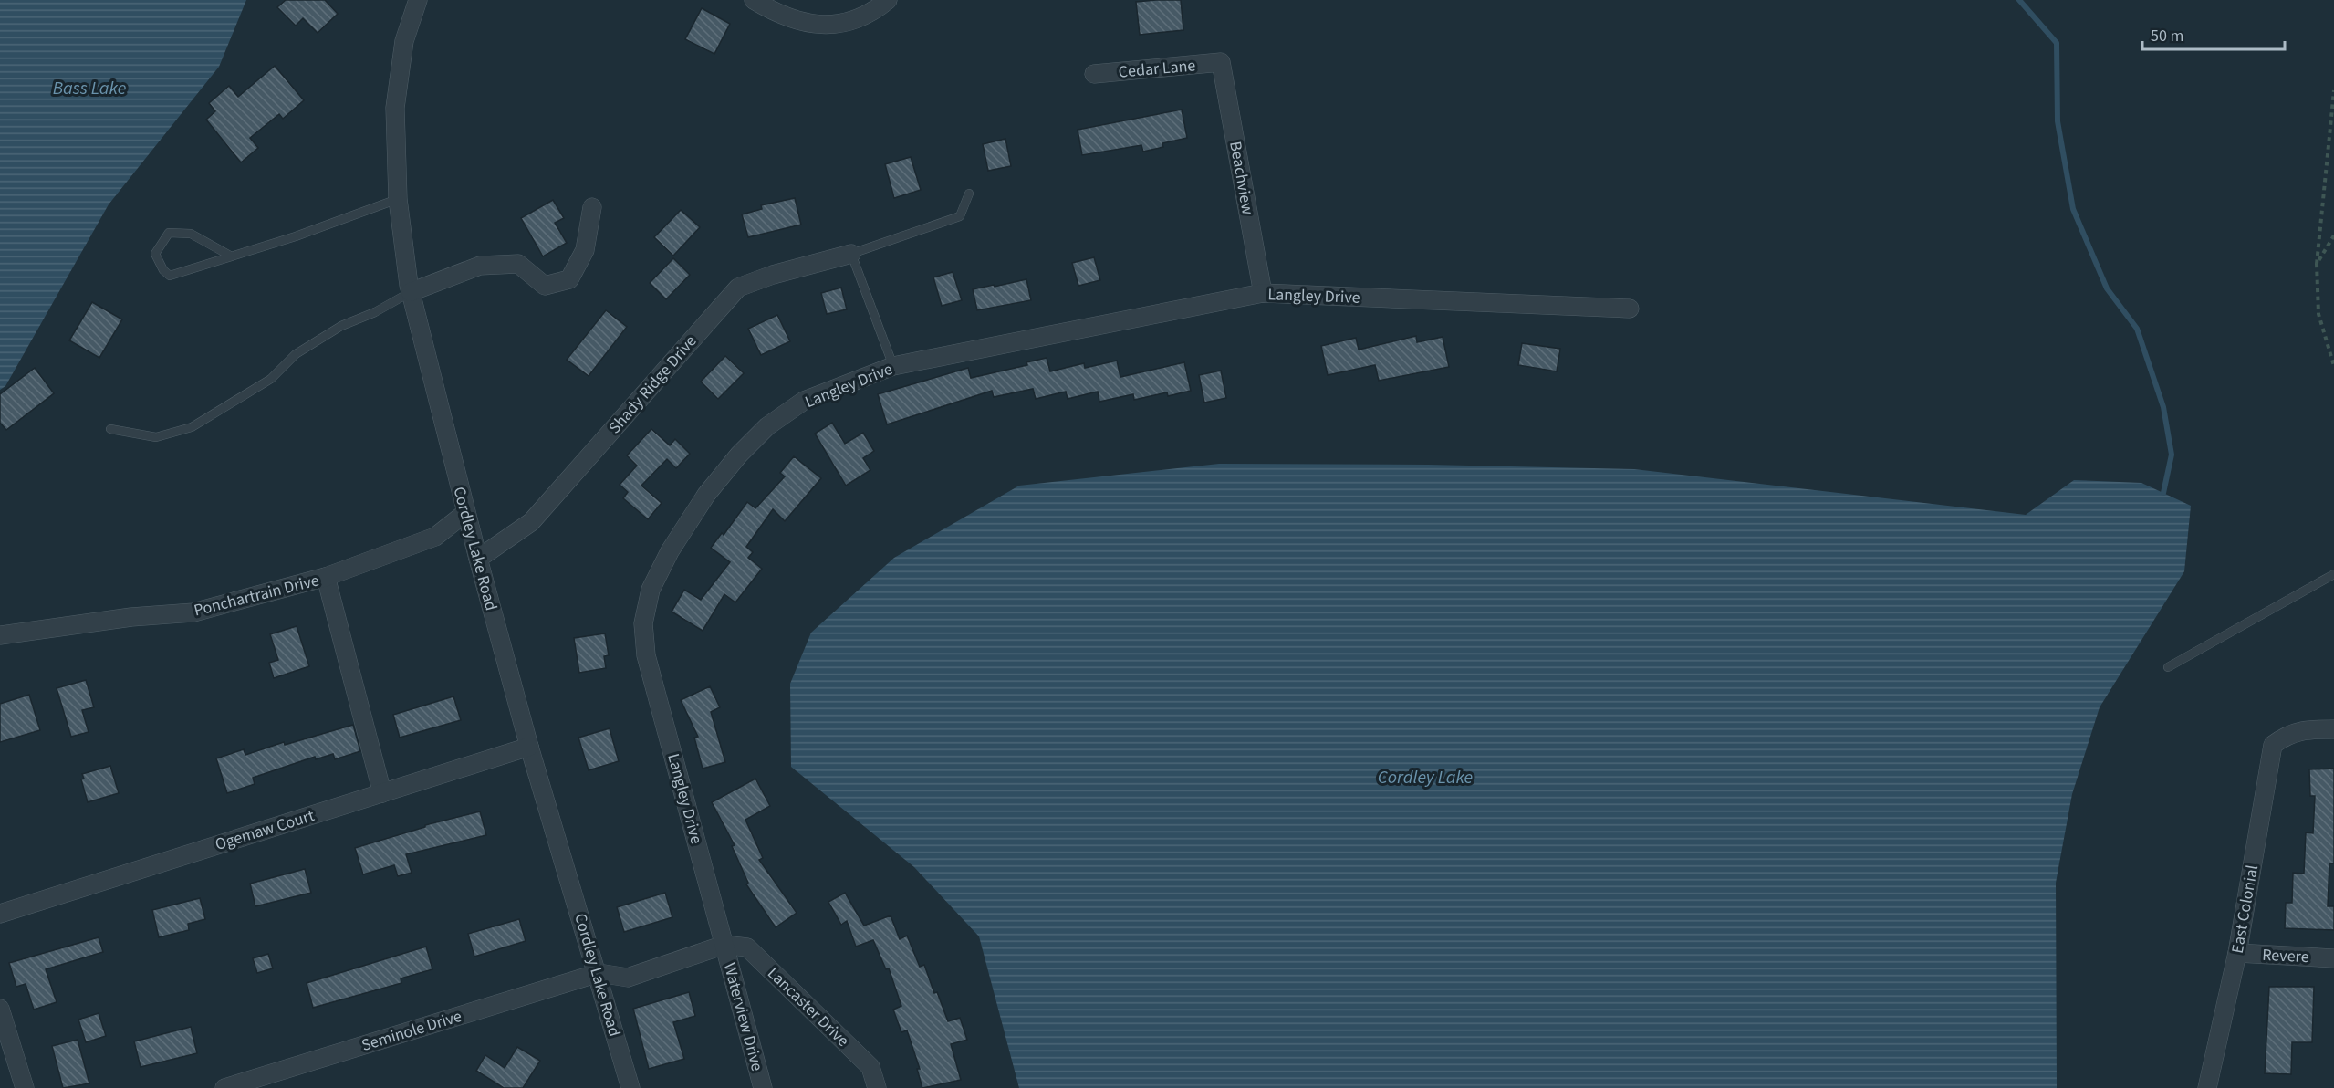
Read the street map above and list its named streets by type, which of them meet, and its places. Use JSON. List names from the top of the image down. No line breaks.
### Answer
{"streets":{"street":["Cedar Lane","Beachview","Langley Drive","Shady Ridge Drive","Cordley Lake Road","Ponchartrain Drive","Ogemaw Court","East Colonial","Revere","Lancaster Drive","Waterview Drive","Seminole Drive"]},"crossings":[["Cedar Lane","Beachview"],["Beachview","Langley Drive"],["Langley Drive","Lancaster Drive"],["Langley Drive","Waterview Drive"],["Shady Ridge Drive","Cordley Lake Road"],["Cordley Lake Road","Ponchartrain Drive"],["Cordley Lake Road","Ogemaw Court"],["Cordley Lake Road","Seminole Drive"],["East Colonial","Revere"],["Lancaster Drive","Waterview Drive"]],"water":["Bass Lake","Cordley Lake"],"scale_bar":"50 m"}
